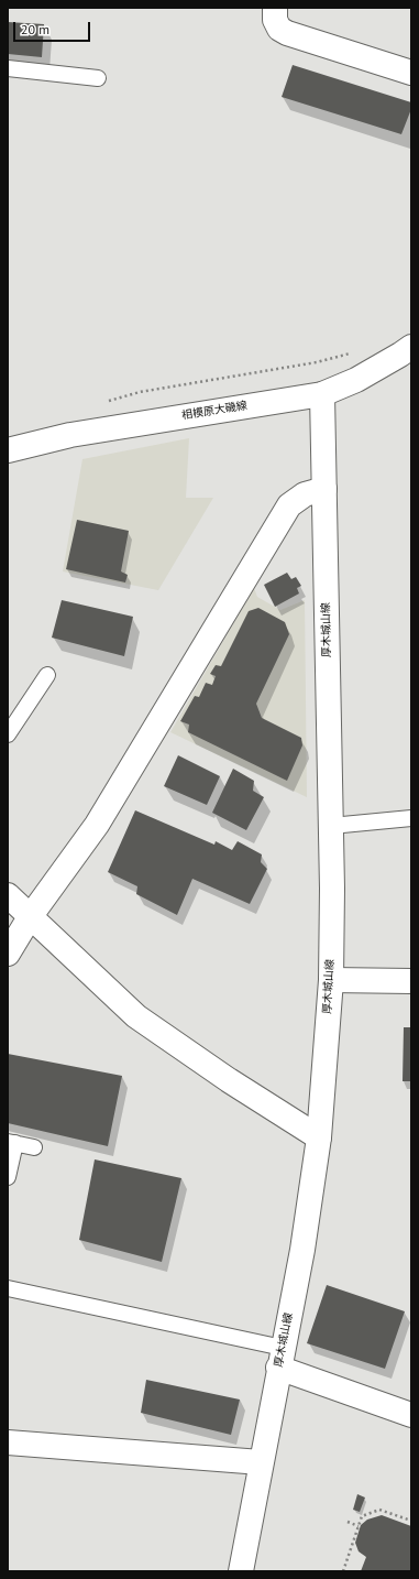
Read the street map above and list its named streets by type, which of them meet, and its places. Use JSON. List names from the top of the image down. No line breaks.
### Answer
{"streets":{"street":["相模原大磯線","厚木城山線"]},"crossings":[["相模原大磯線","厚木城山線"]],"scale_bar":"20 m"}
